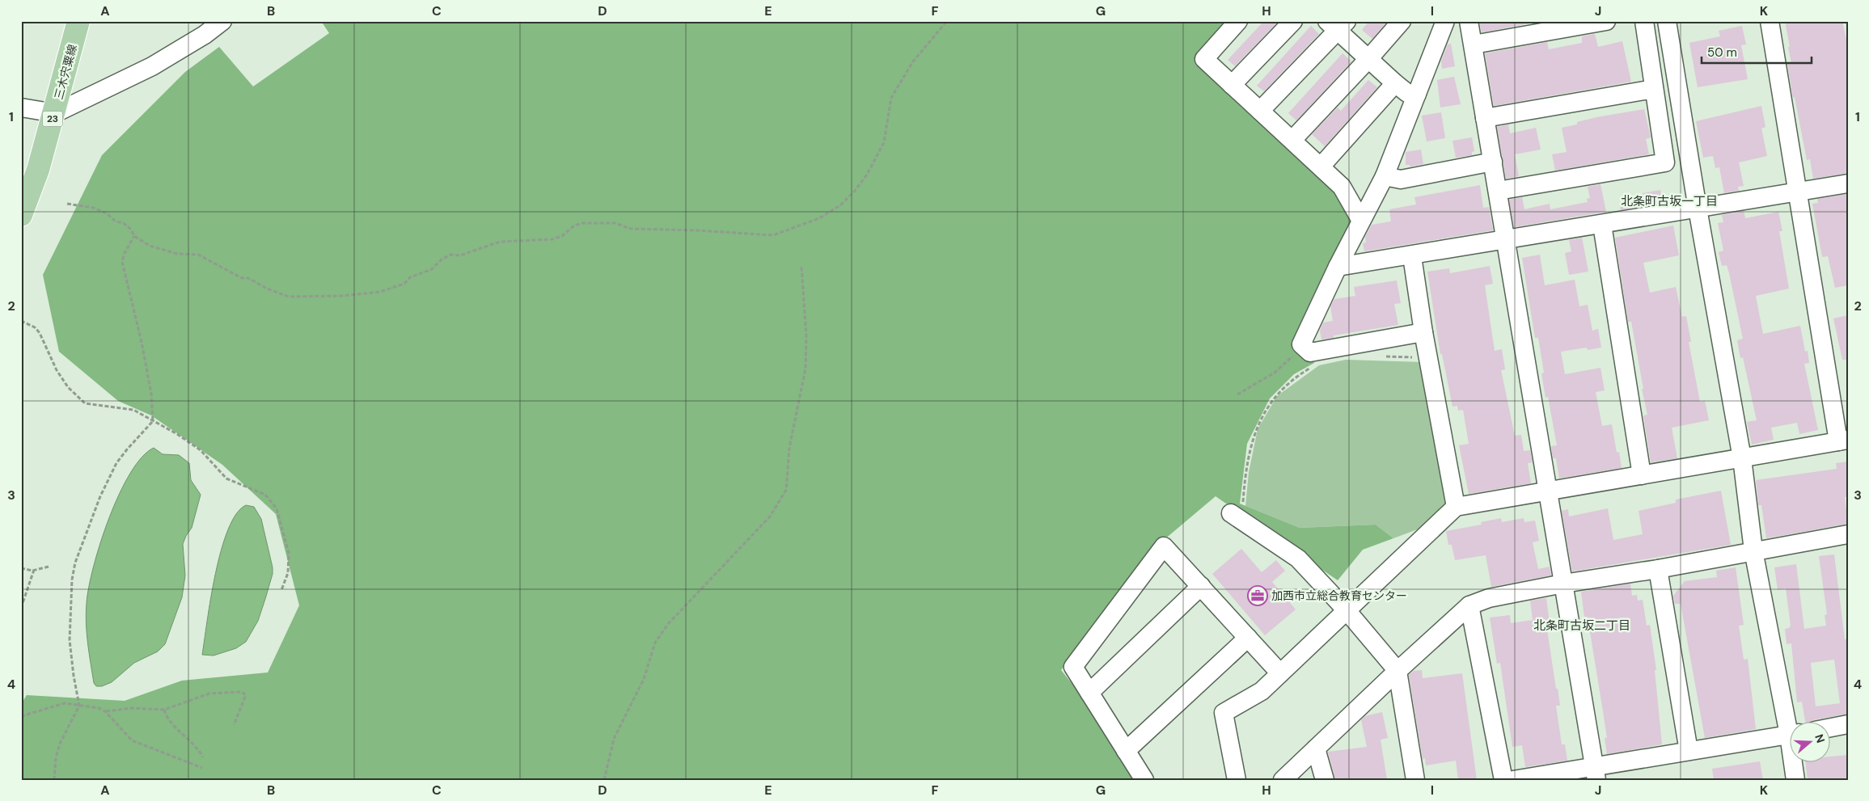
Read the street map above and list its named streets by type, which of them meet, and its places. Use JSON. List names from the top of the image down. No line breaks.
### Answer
{"streets":{"main road":["三木宍粟線","23"]},"districts":["北条町古坂一丁目","北条町古坂二丁目"],"places":{"office":["加西市立総合教育センター"]},"scale_bar":"50 m","north":"right","grid":{"columns":["A","B","C","D","E","F","G","H","I","J","K"],"rows":["1","2","3","4"]}}
